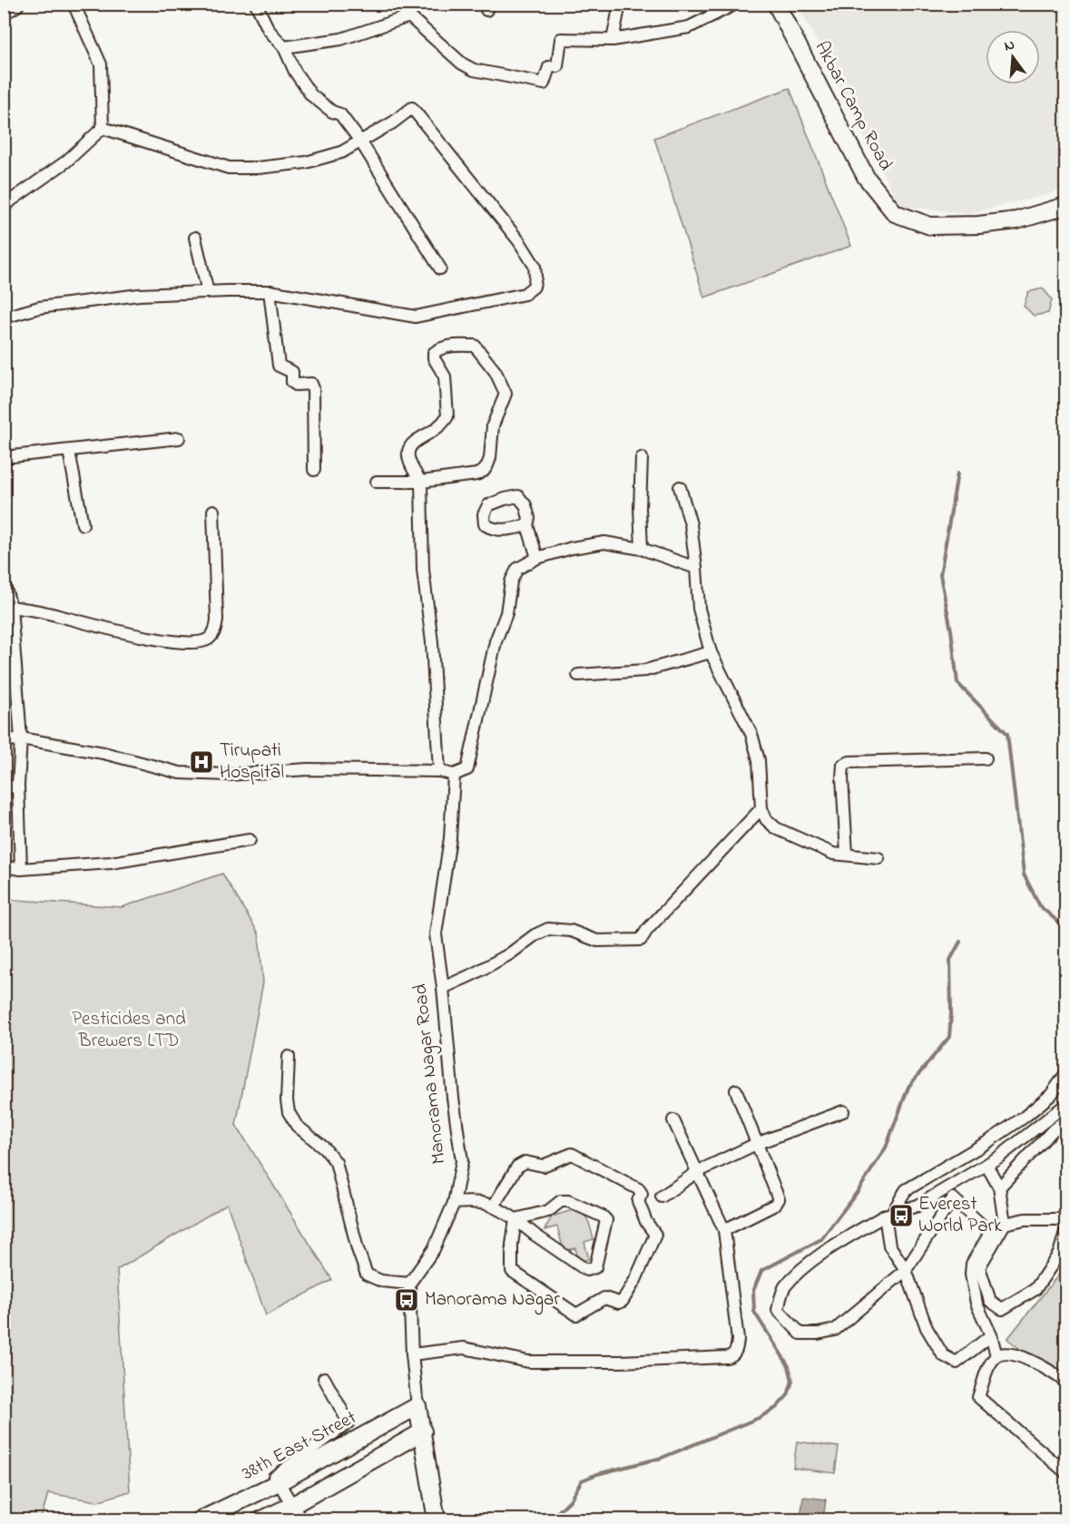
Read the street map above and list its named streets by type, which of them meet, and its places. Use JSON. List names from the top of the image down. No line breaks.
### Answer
{"streets":{"street":["Akbar Camp Road","Manorama Nagar Road","38th East Street"]},"parks":["Pesticides and Brewers LTD"],"places":{"hospital":["Tirupati Hospital"],"bus stop":["Everest World Park","Manorama Nagar"]},"north":"top"}
